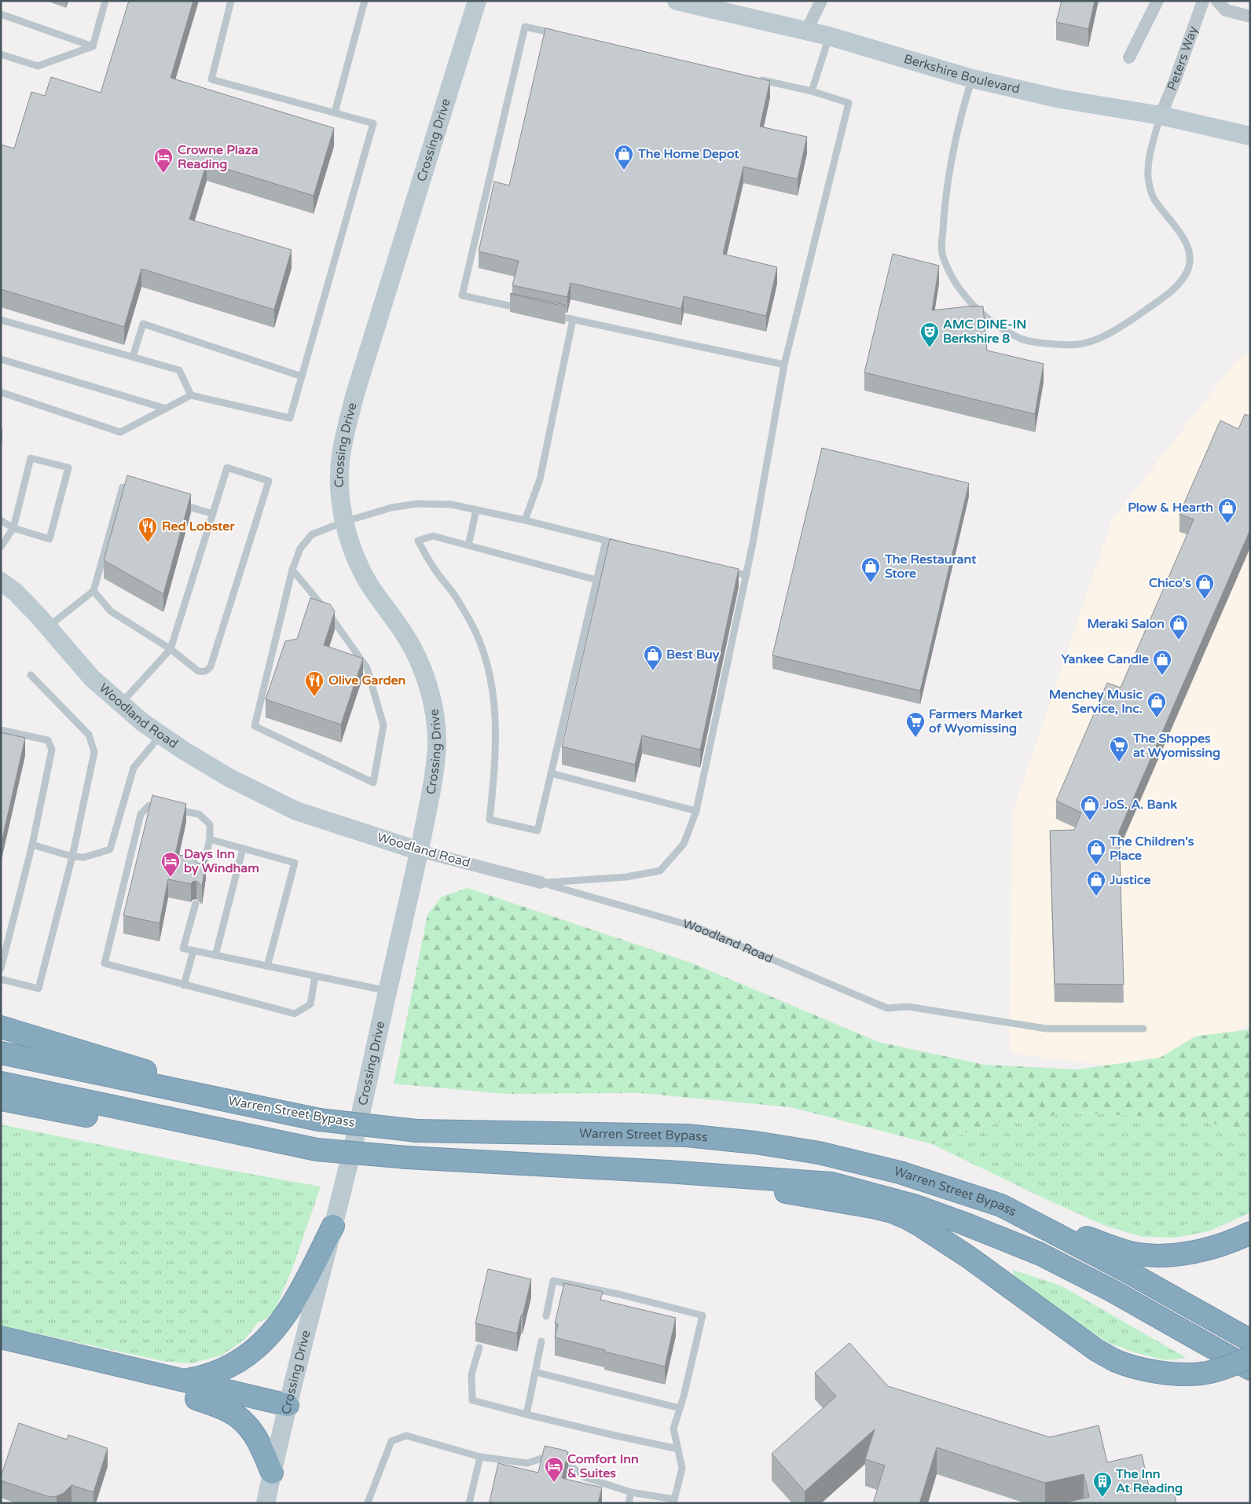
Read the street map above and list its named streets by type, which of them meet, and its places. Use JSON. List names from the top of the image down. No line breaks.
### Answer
{"streets":{"highway":["Warren Street Bypass"],"main road":["Berkshire Boulevard","Crossing Drive","Woodland Road"],"street":["Peters Way"]},"crossings":[["Peters Way","Berkshire Boulevard"],["Crossing Drive","Woodland Road"]],"places":{"shop":["The Home Depot","Plow & Hearth","The Restaurant Store","Chico's","Meraki Salon","Best Buy","Yankee Candle","Menchey Music Service, Inc.","JoS. A. Bank","The Children's Place","Justice"],"hotel":["Crowne Plaza Reading","Days Inn by Windham","Comfort Inn & Suites"],"theatre":["AMC DINE-IN Berkshire 8"],"restaurant":["Red Lobster","Olive Garden"],"supermarket":["Farmers Market of Wyomissing","The Shoppes at Wyomissing"],"building":["The Inn At Reading"]}}
